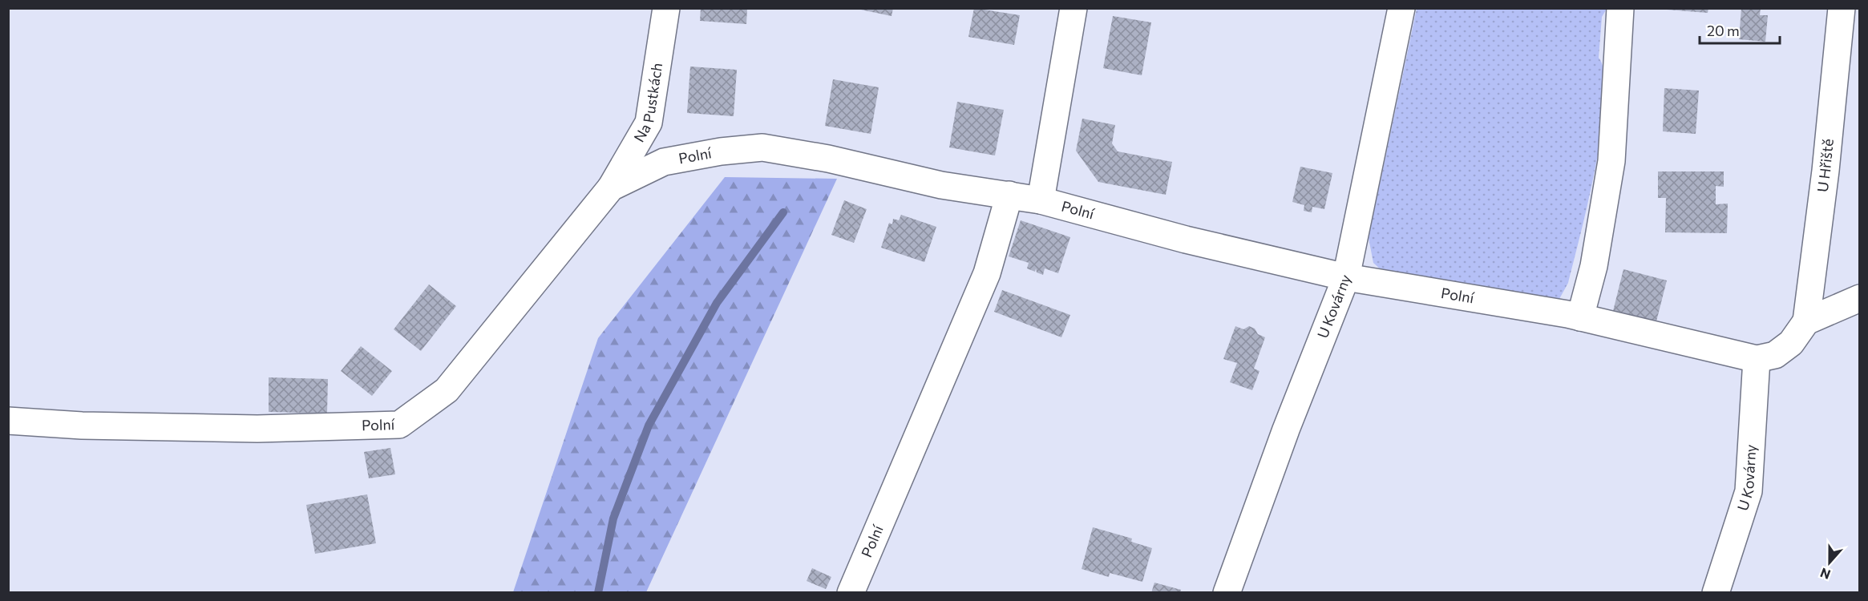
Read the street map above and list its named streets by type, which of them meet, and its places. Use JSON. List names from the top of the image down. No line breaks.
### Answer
{"streets":{"street":["Na Pustkách","Polní","U Hřiště","U Kovárny"]},"crossings":[["Na Pustkách","Polní"],["Polní","U Kovárny"]],"scale_bar":"20 m","north":"bottom"}
